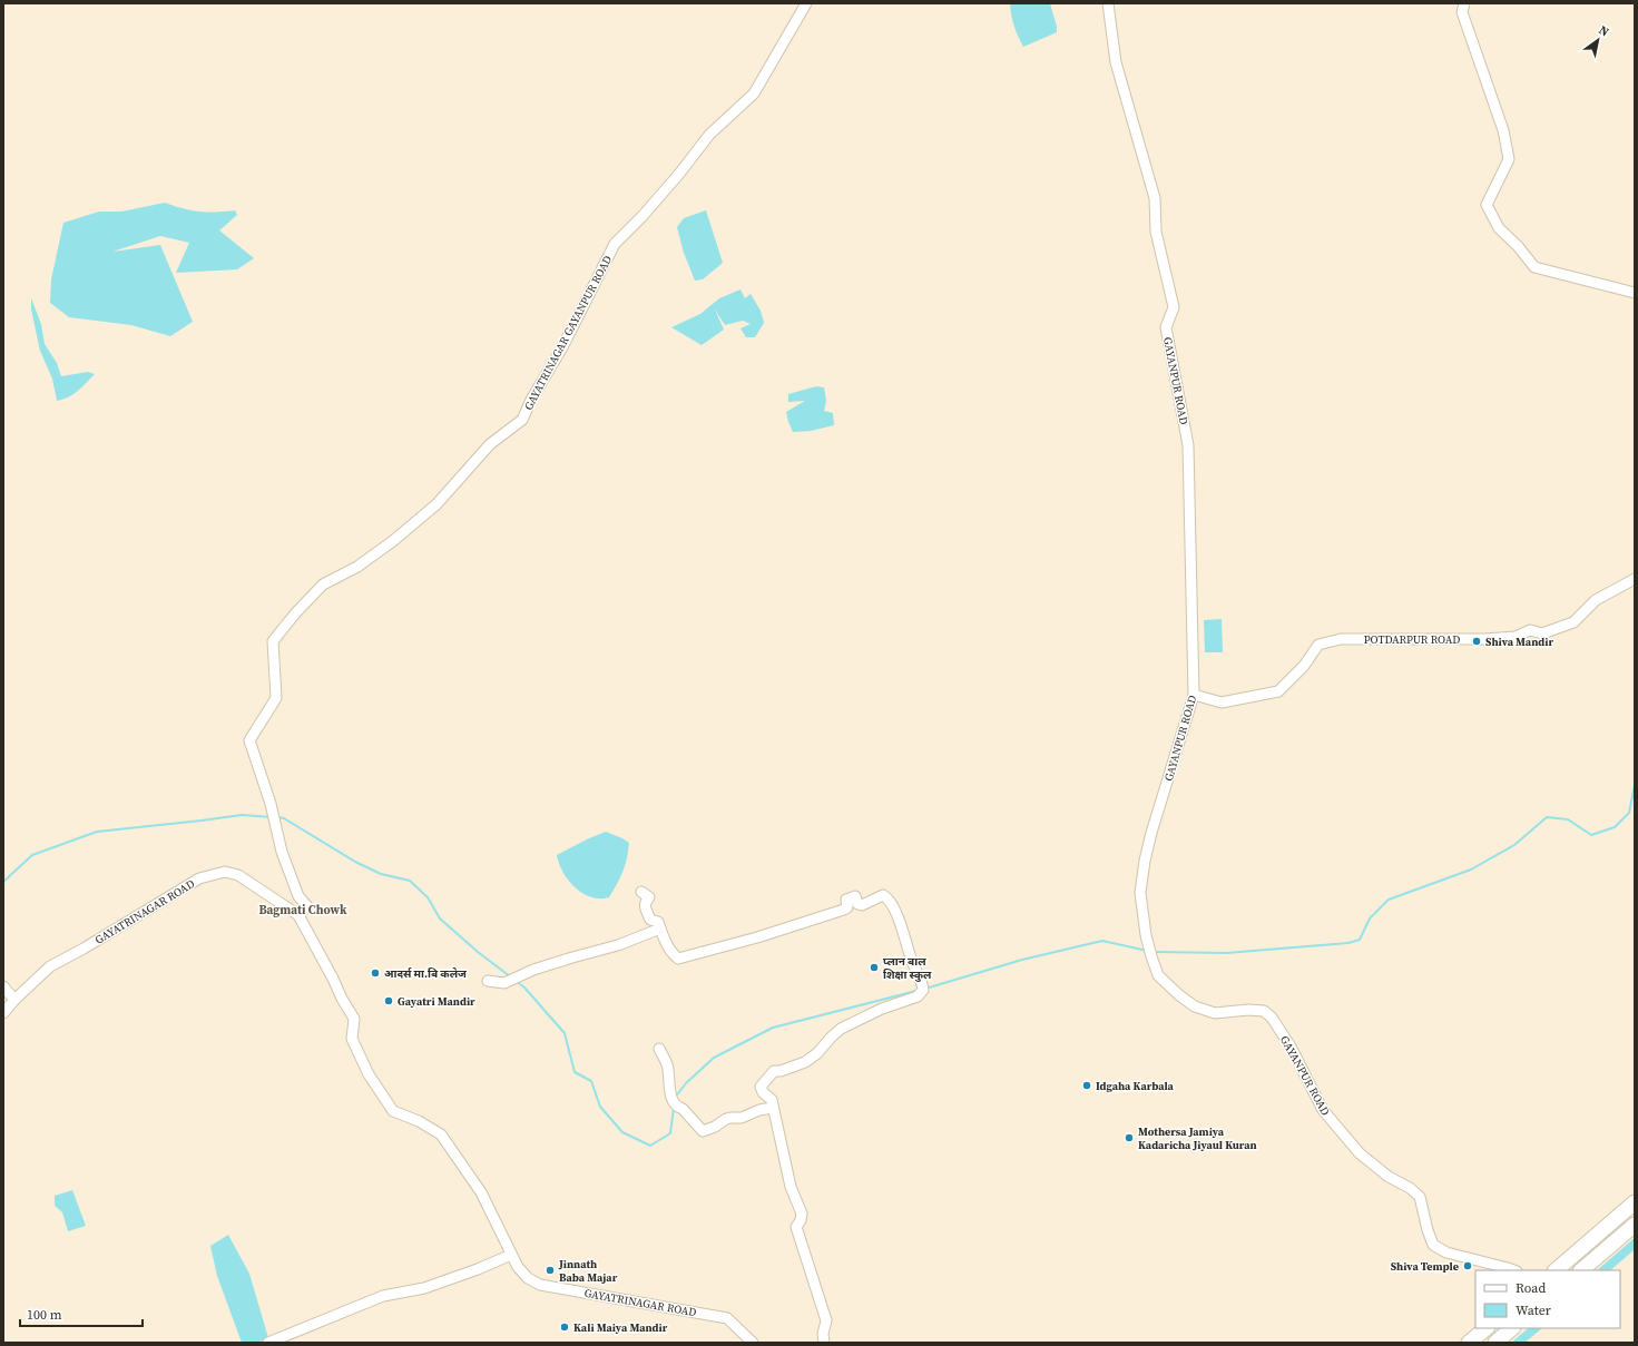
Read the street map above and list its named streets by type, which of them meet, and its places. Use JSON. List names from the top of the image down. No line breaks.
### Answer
{"streets":{"street":["GAYATRINAGAR GAYANPUR ROAD","GAYANPUR ROAD","POTDARPUR ROAD","GAYATRINAGAR ROAD"]},"crossings":[["GAYATRINAGAR GAYANPUR ROAD","GAYATRINAGAR ROAD"],["GAYANPUR ROAD","POTDARPUR ROAD"]],"districts":["Bagmati Chowk"],"places":["Shiva Mandir","प्लान बाल शिक्षा स्कुल","आदर्स मा.बि कलेज","Gayatri Mandir","Idgaha Karbala","Mothersa Jamiya Kadaricha Jiyaul Kuran","Shiva Temple","Jinnath Baba Majar","Kali Maiya Mandir"],"legend":["Road","Water"],"scale_bar":"100 m","north":"top right"}
